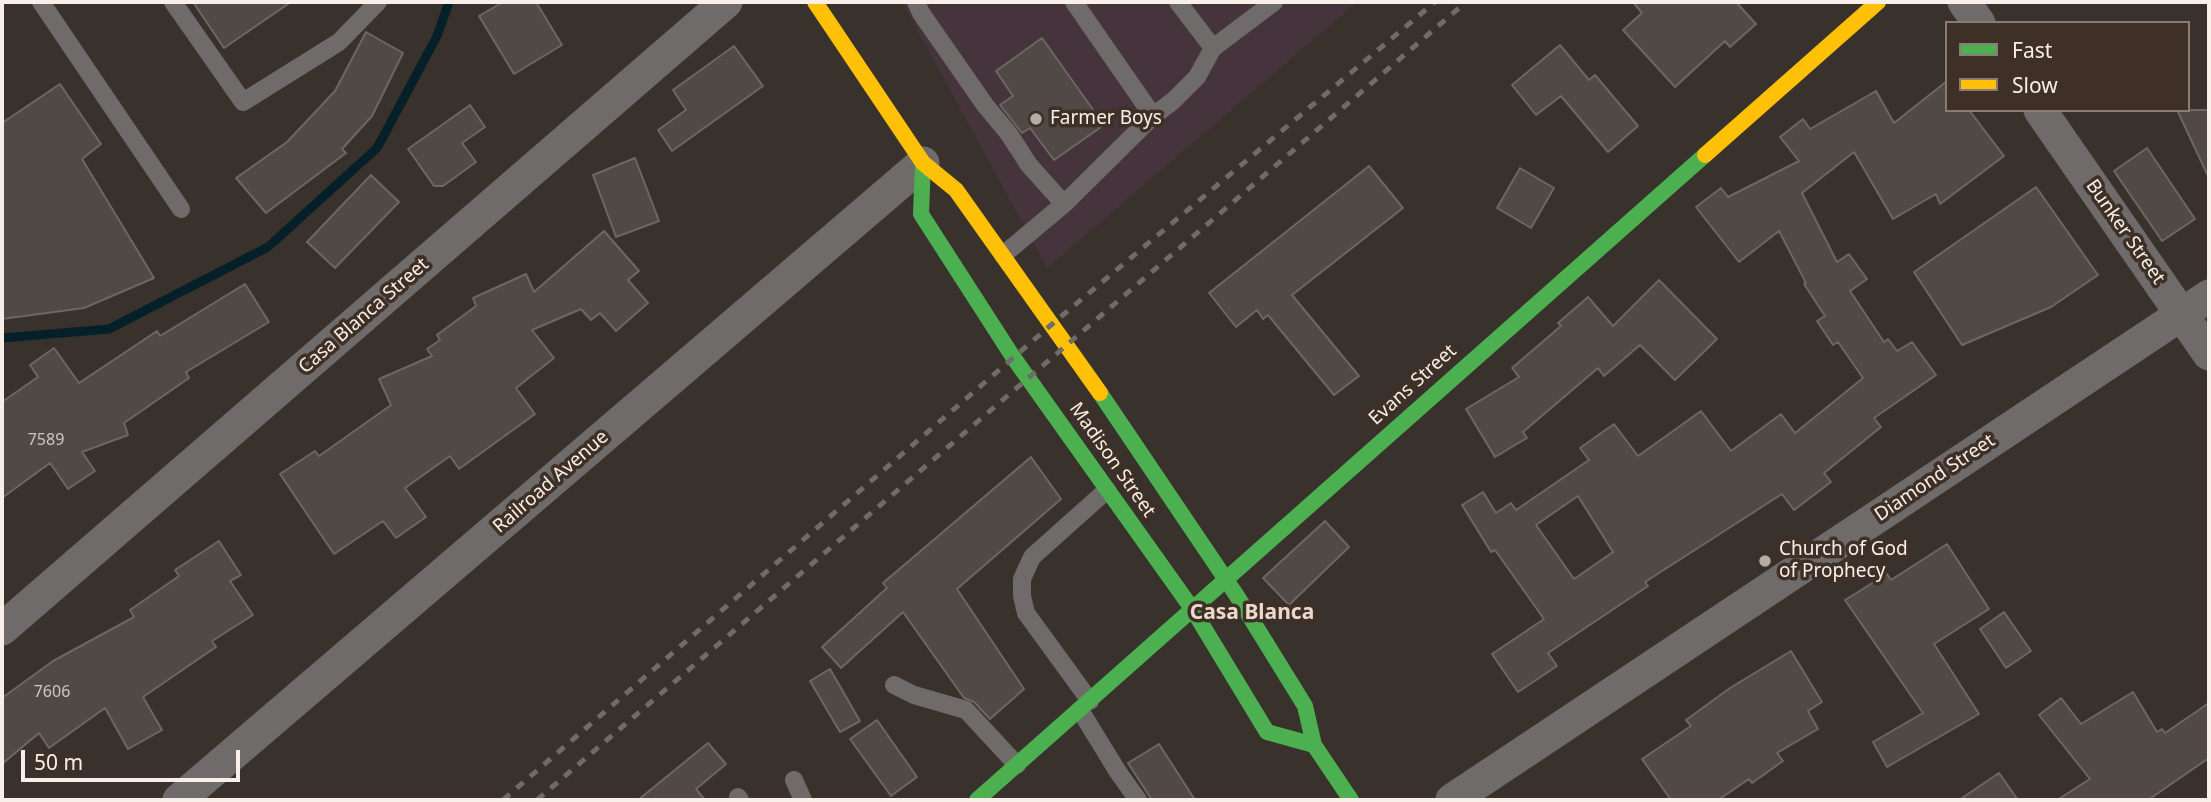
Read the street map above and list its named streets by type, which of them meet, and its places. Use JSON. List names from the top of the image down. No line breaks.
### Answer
{"streets":{"street":["Bunker Street","Casa Blanca Street","Evans Street","Madison Street","Diamond Street","Railroad Avenue"]},"crossings":[["Bunker Street","Diamond Street"],["Evans Street","Madison Street"],["Madison Street","Railroad Avenue"]],"districts":["Casa Blanca"],"places":["Farmer Boys","Church of God of Prophecy"],"house_numbers":["7589","7606"],"legend":["Fast","Slow"],"scale_bar":"50 m"}
